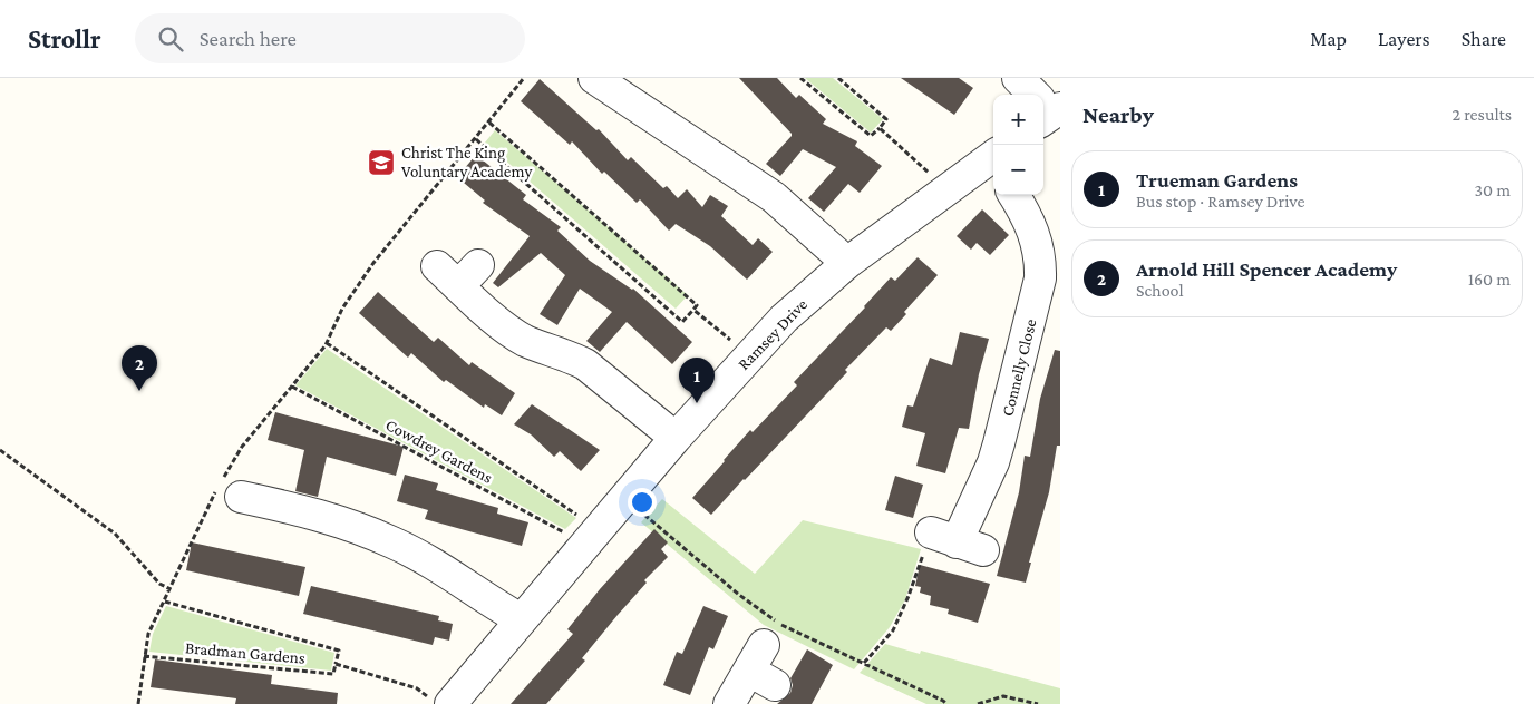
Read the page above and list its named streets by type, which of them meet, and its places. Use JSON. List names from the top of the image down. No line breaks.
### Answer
{"streets":{"street":["Ramsey Drive","Connelly Close"],"path":["Cowdrey Gardens","Bradman Gardens"]},"crossings":[["Ramsey Drive","Cowdrey Gardens"]],"places":{"school or university":["Christ The King Voluntary Academy"]},"page":{"header":"Strollr","search":"Search here","nav":["Map","Layers","Share"],"heading":["Nearby","2 results"],"map_buttons":["+","−"],"list":[{"mark":"1","name":"Trueman Gardens","note":"Bus stop · Ramsey Drive","value":"30 m"},{"mark":"2","name":"Arnold Hill Spencer Academy","note":"School","value":"160 m"}],"pins":["2","1"]}}
